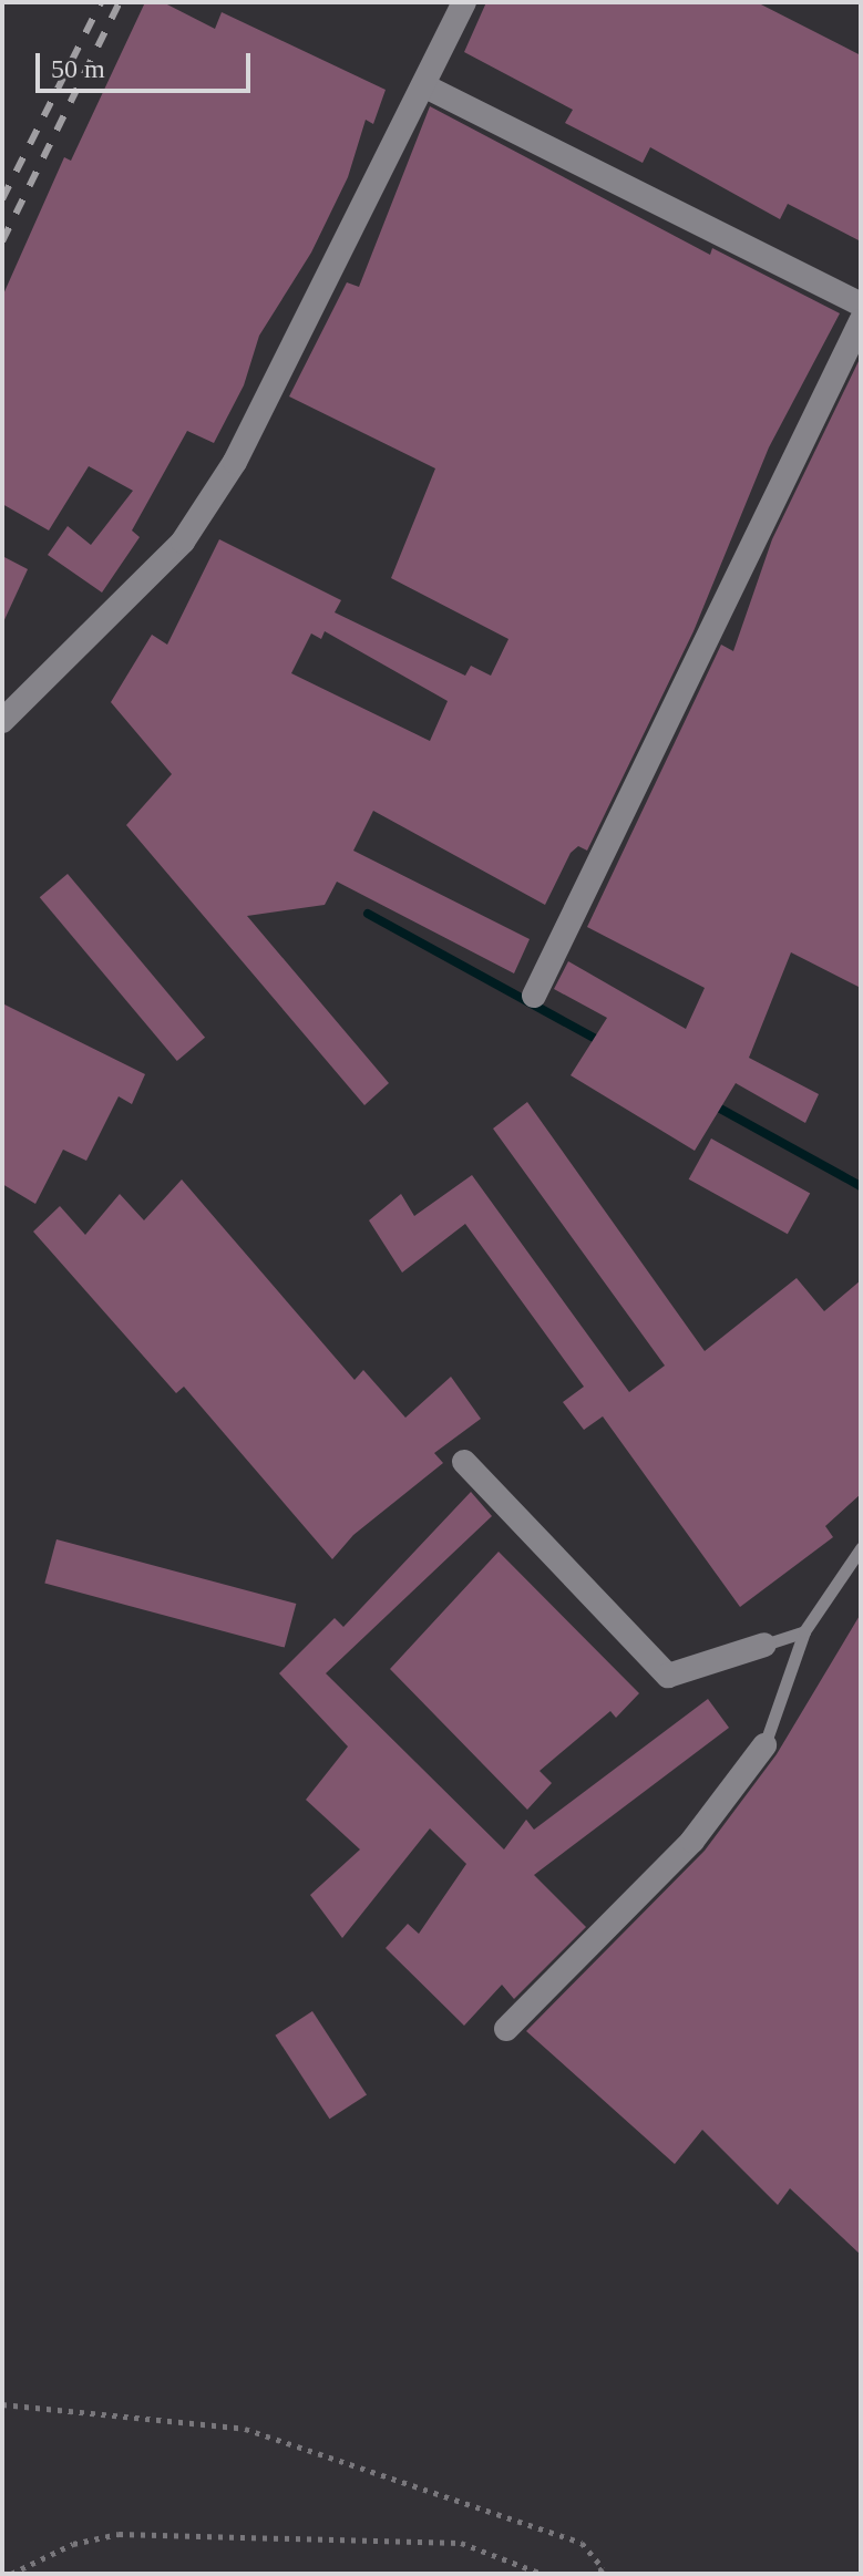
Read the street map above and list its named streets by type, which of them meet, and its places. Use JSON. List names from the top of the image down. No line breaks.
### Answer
{"scale_bar":"50 m"}
